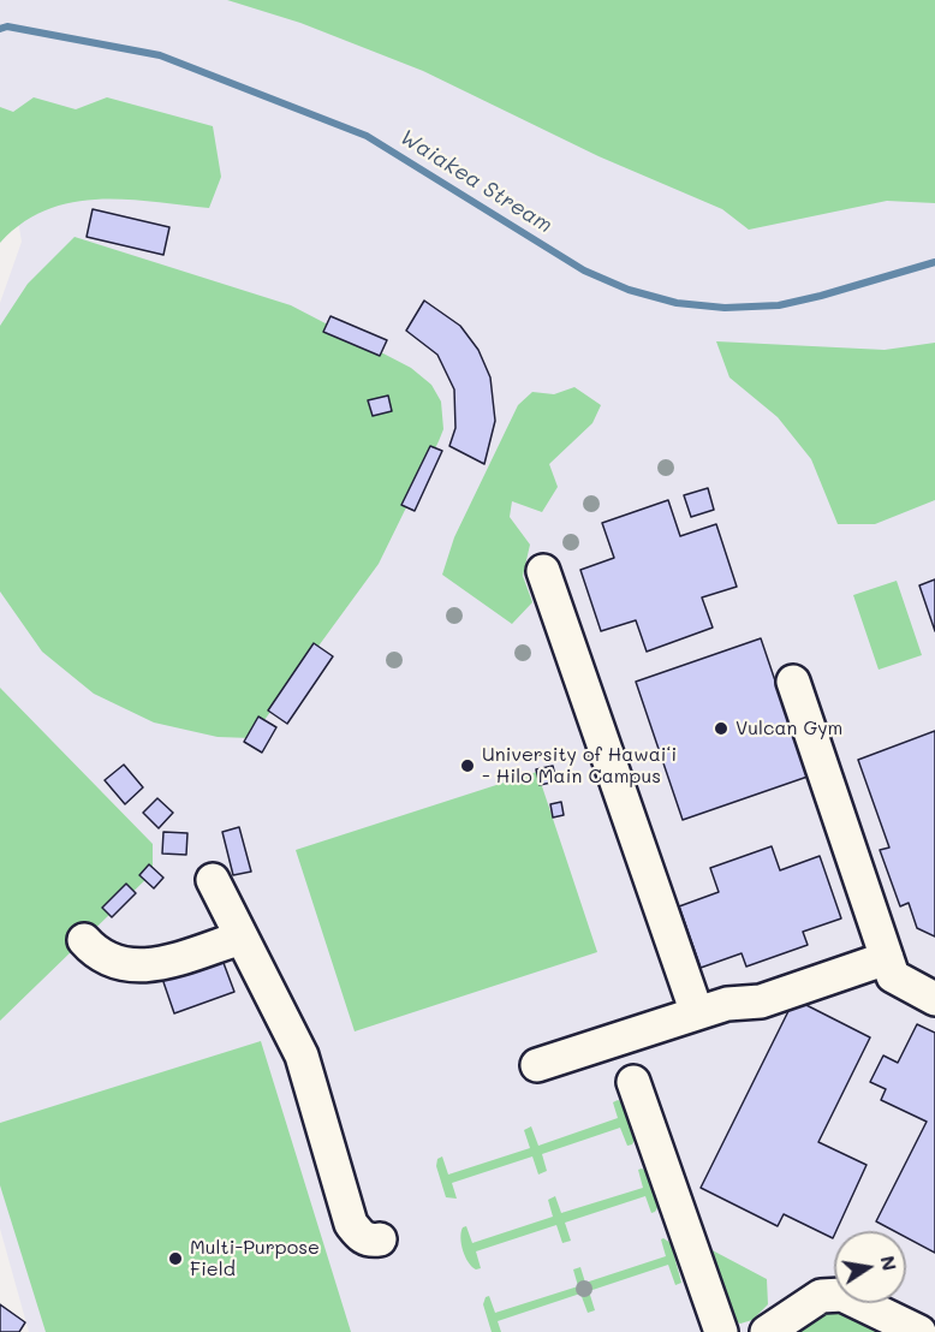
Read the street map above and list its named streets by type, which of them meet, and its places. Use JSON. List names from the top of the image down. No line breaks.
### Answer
{"water":["Waiakea Stream"],"places":["Vulcan Gym","University of Hawaiʻi - Hilo Main Campus","Multi-Purpose Field"],"north":"right"}
